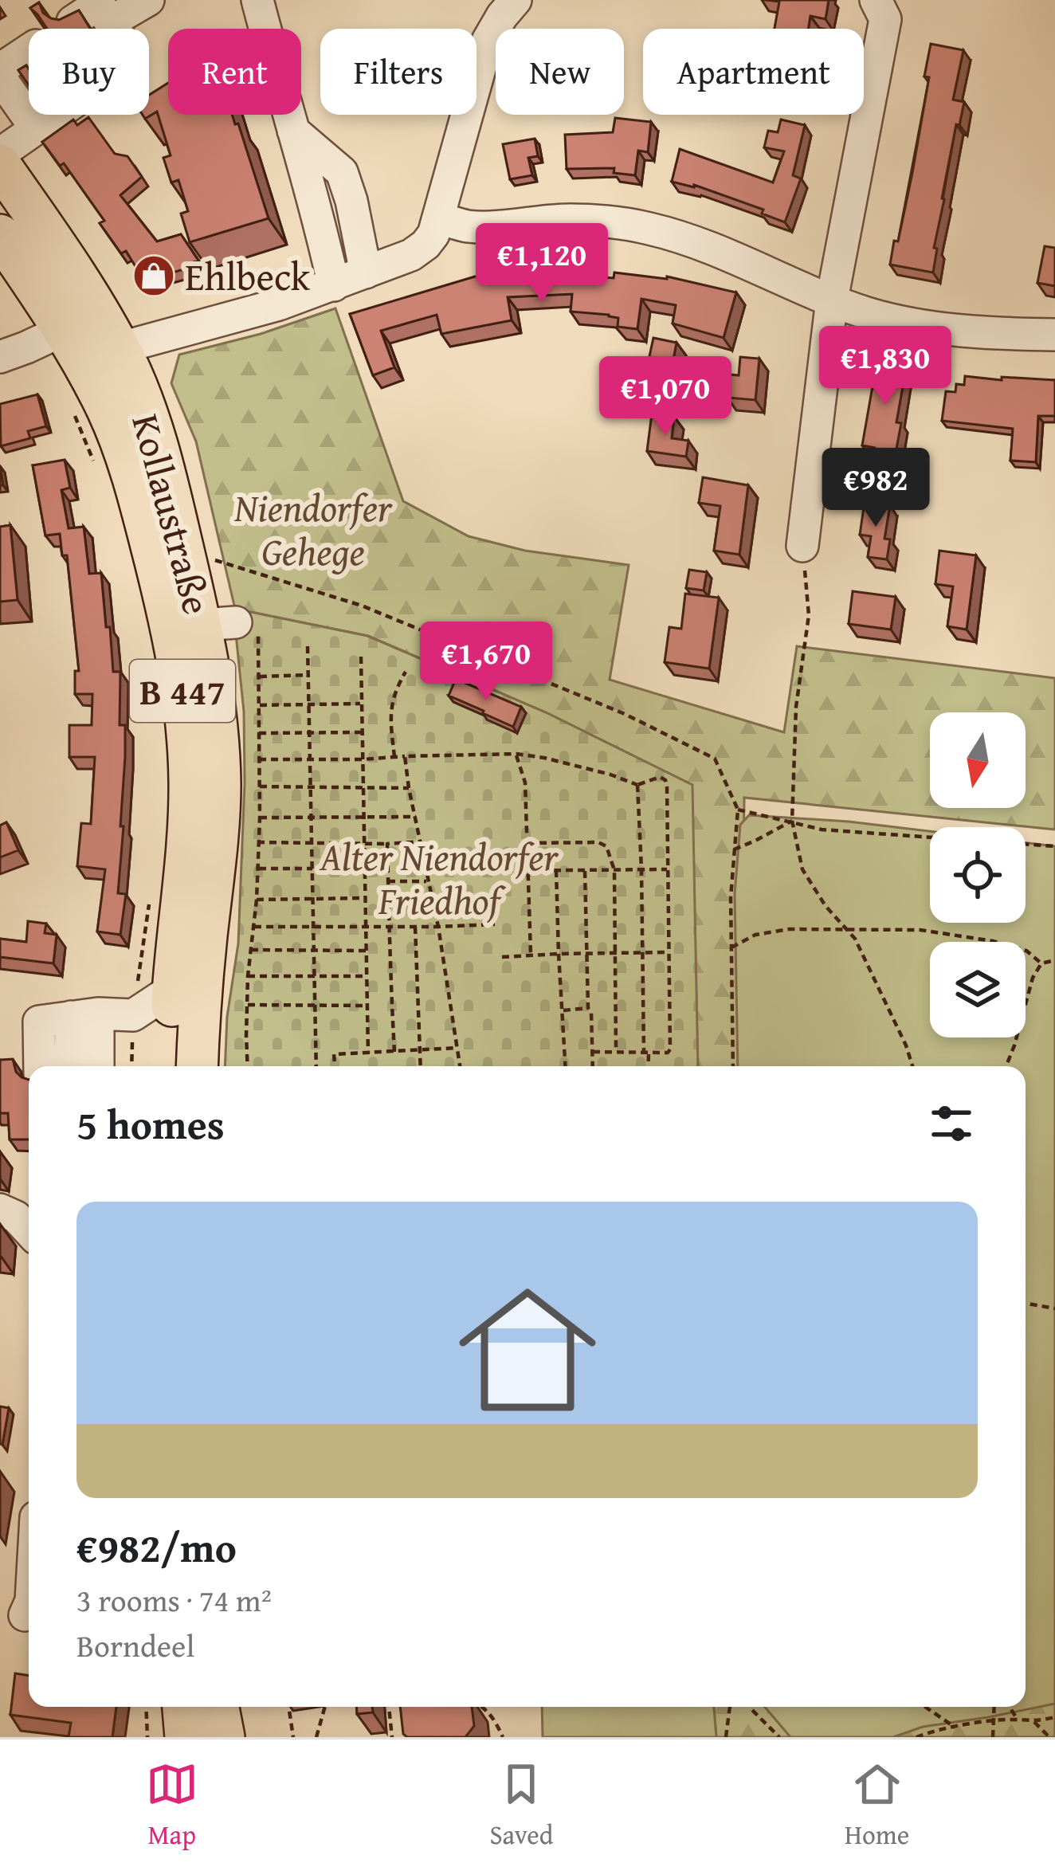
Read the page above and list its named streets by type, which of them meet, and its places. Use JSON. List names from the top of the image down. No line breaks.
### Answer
{"streets":{"main road":["Kollaustraße","B 447"]},"parks":["Niendorfer Gehege","Alter Niendorfer Friedhof"],"places":{"shop":["Ehlbeck"]},"north":"bottom","page":{"chip":["Buy","Rent","Filters","New","Apartment"],"price":["€1,120","€1,830","€1,070","€982","€1,670"],"heading":"5 homes","list":[{"name":"€982/mo","note":"3 rooms · 74 m² · Borndeel"}],"tabs":["Map","Saved","Home"]}}
